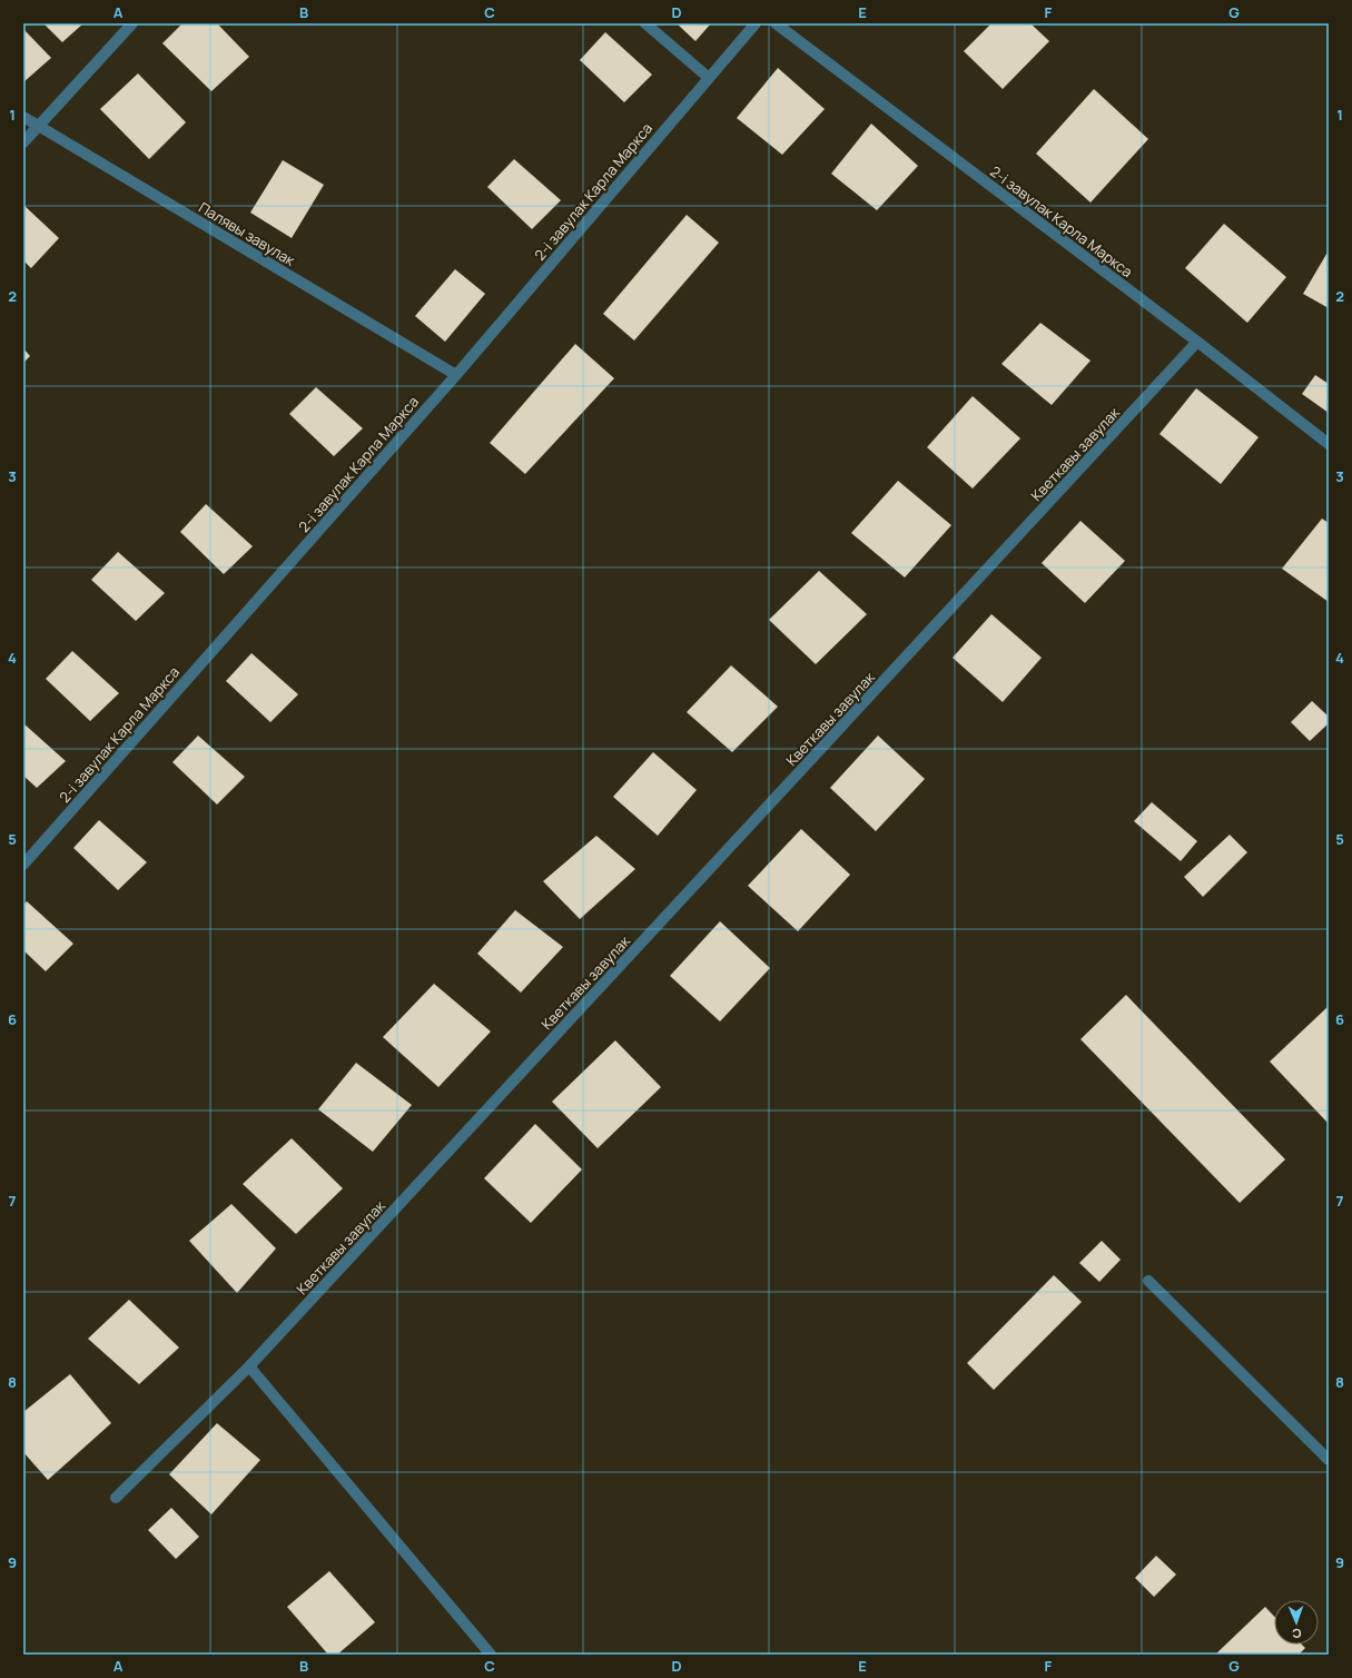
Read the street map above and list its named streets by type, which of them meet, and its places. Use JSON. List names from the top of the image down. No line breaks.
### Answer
{"streets":{"street":["2-і завулак Карла Маркса","Палявы завулак","Кветкавы завулак"]},"crossings":[["2-і завулак Карла Маркса","Палявы завулак"],["2-і завулак Карла Маркса","Кветкавы завулак"]],"north":"bottom","grid":{"columns":["A","B","C","D","E","F","G"],"rows":["1","2","3","4","5","6","7","8","9"]}}
